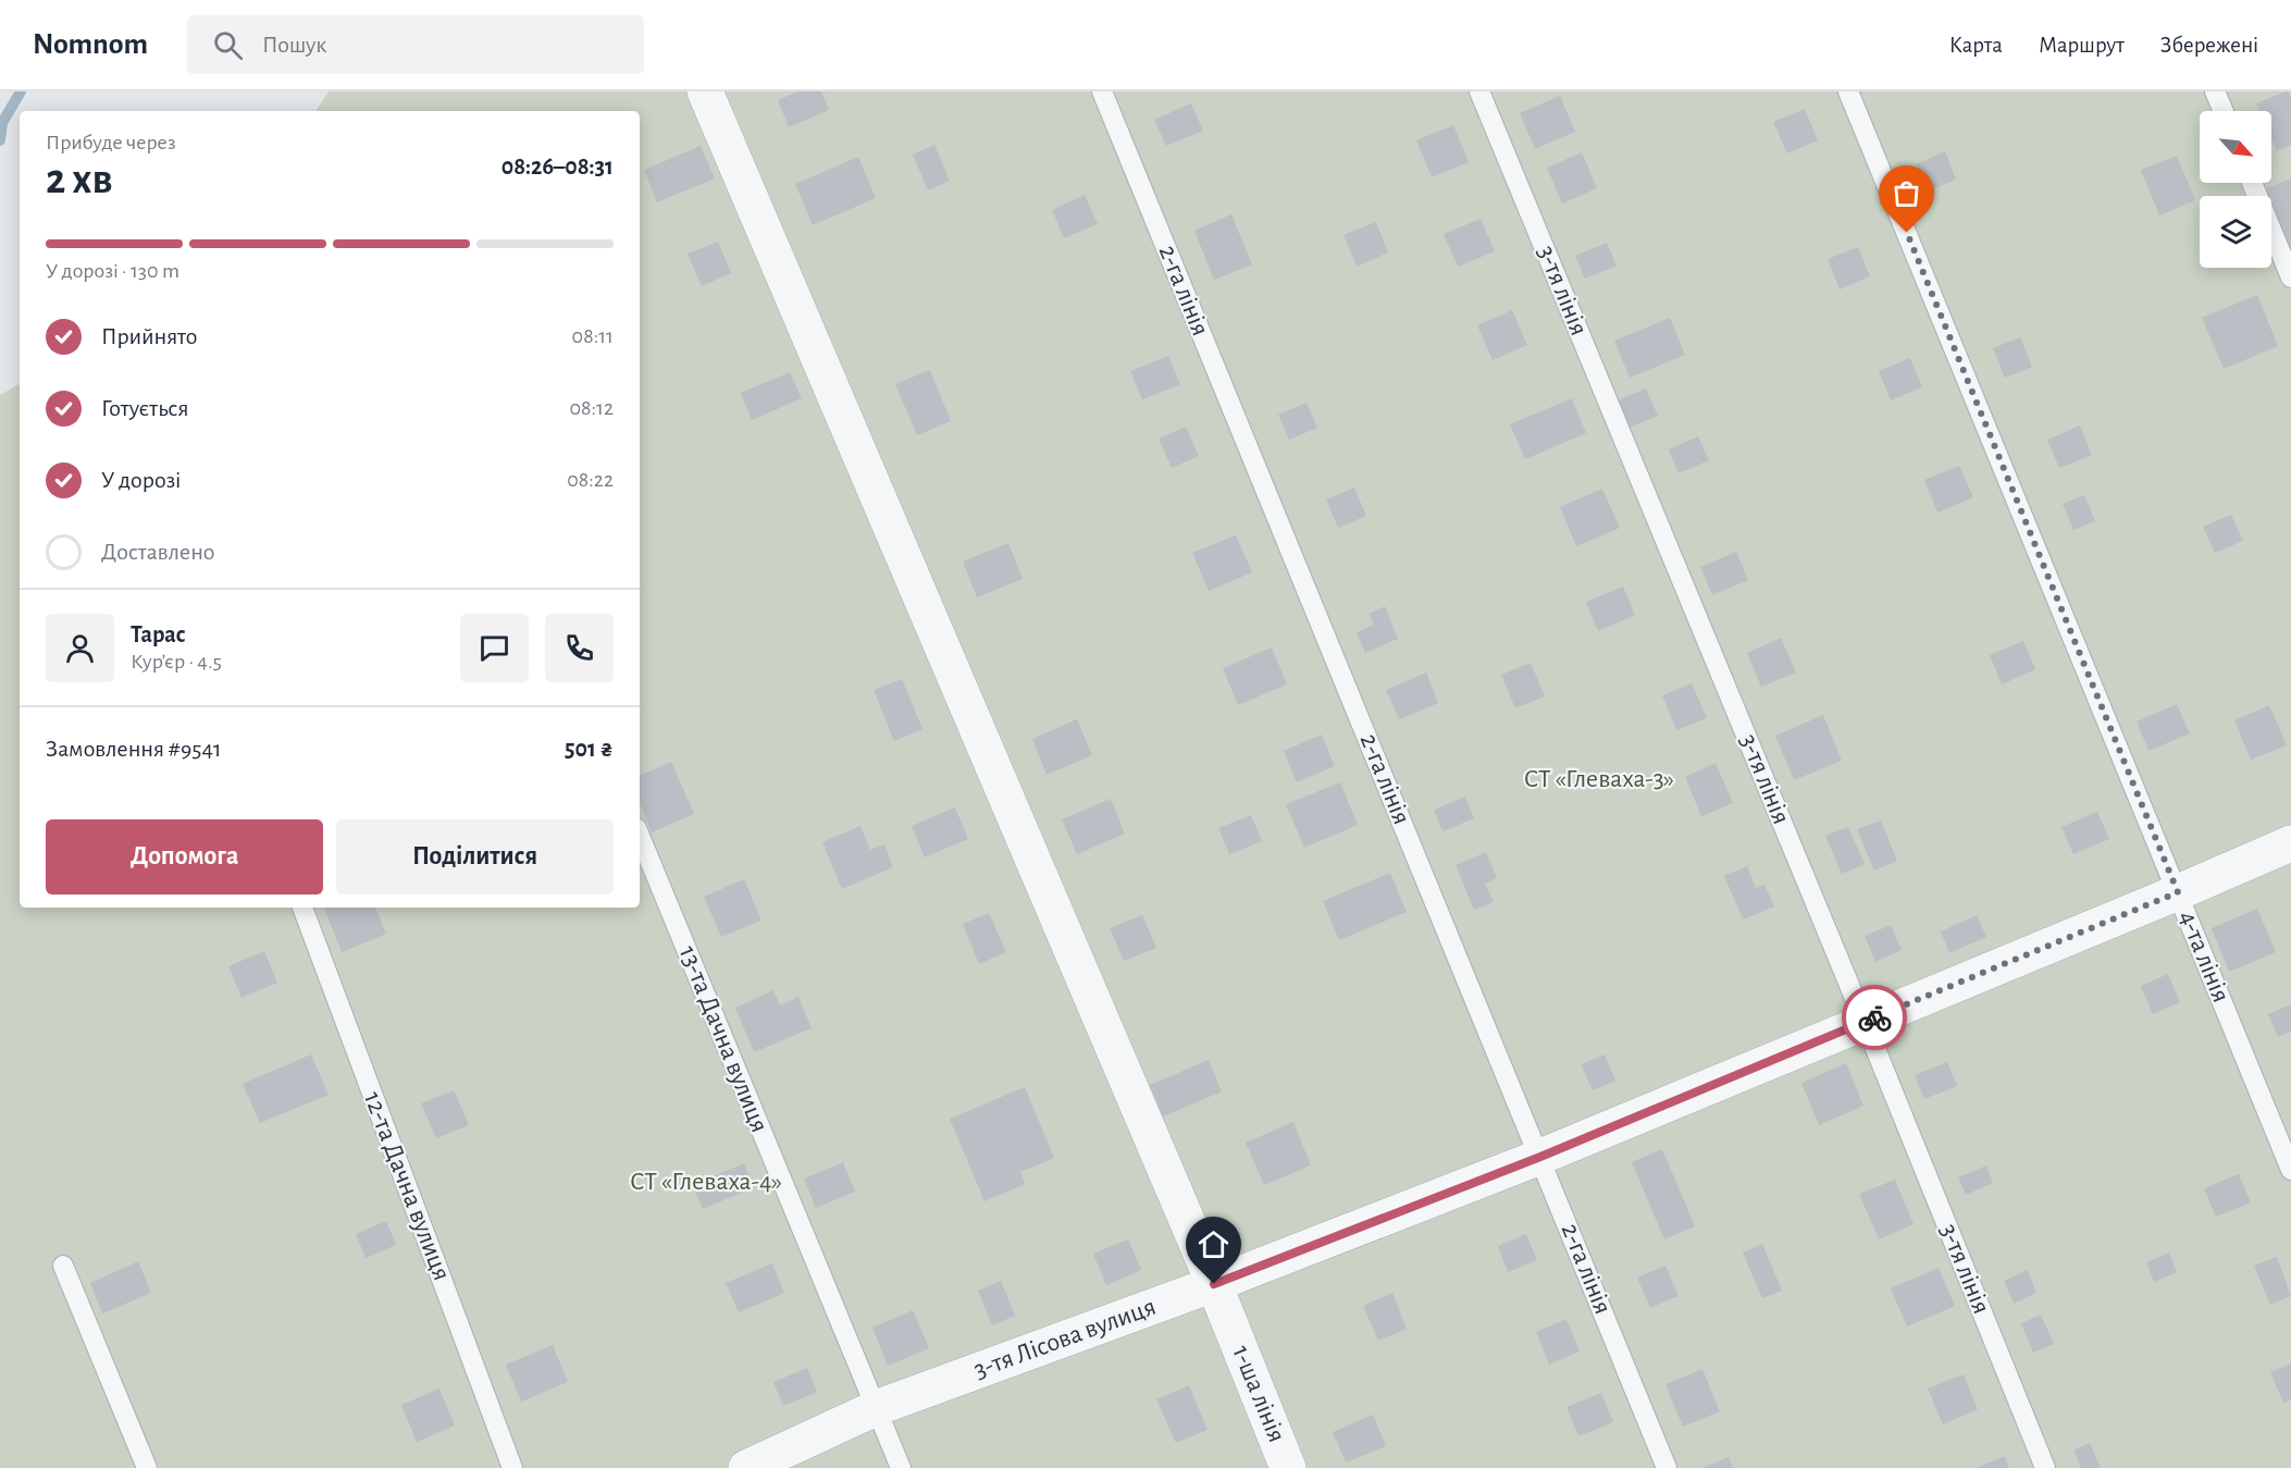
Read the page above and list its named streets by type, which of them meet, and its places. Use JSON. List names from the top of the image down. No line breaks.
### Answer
{"streets":{"street":["3-тя Лісова вулиця","1-ша лінія"],"lane":["2-га лінія","3-тя лінія","4-та лінія","13-та Дачна вулиця","12-та Дачна вулиця"]},"crossings":[["2-га лінія","3-тя Лісова вулиця"],["3-тя лінія","3-тя Лісова вулиця"],["4-та лінія","3-тя Лісова вулиця"],["13-та Дачна вулиця","3-тя Лісова вулиця"],["3-тя Лісова вулиця","1-ша лінія"]],"parks":["СТ «Глеваха-3»","СТ «Глеваха-4»"],"north":"bottom right","page":{"header":"Nomnom","search":"Пошук","nav":["Карта","Маршрут","Збережені"],"heading":["2 хв","Прибуде через","08:26–08:31"],"panel":["Тарас","Кур’єр · 4.5","Замовлення #9541","501 ₴"],"bar":"У дорозі · 130 m","list":[["Прийнято","08:11"],["Готується","08:12"],["У дорозі","08:22"],"Доставлено"],"buttons":["Допомога","Поділитися"]}}
